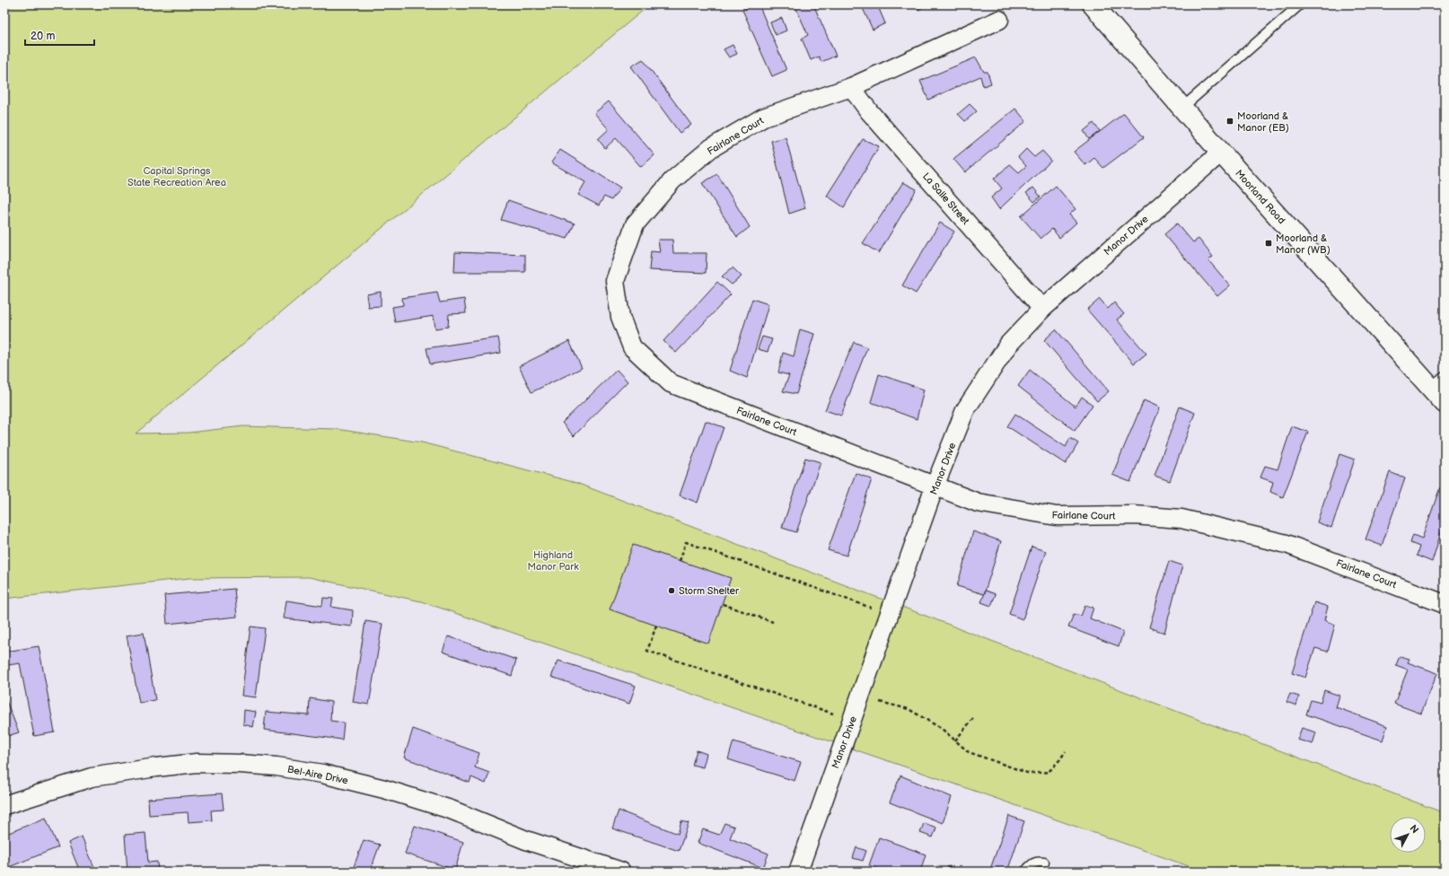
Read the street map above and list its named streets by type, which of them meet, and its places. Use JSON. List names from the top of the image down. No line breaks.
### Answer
{"streets":{"street":["Fairlane Court","Moorland Road","La Salle Street","Manor Drive","Bel-Aire Drive"]},"crossings":[["Fairlane Court","La Salle Street"],["Fairlane Court","Manor Drive"],["Moorland Road","Manor Drive"],["La Salle Street","Manor Drive"]],"parks":["Capital Springs State Recreation Area","Highland Manor Park"],"places":{"transit":["Moorland & Manor (EB)","Moorland & Manor (WB)"],"other":["Storm Shelter"]},"scale_bar":"20 m","north":"top right"}
